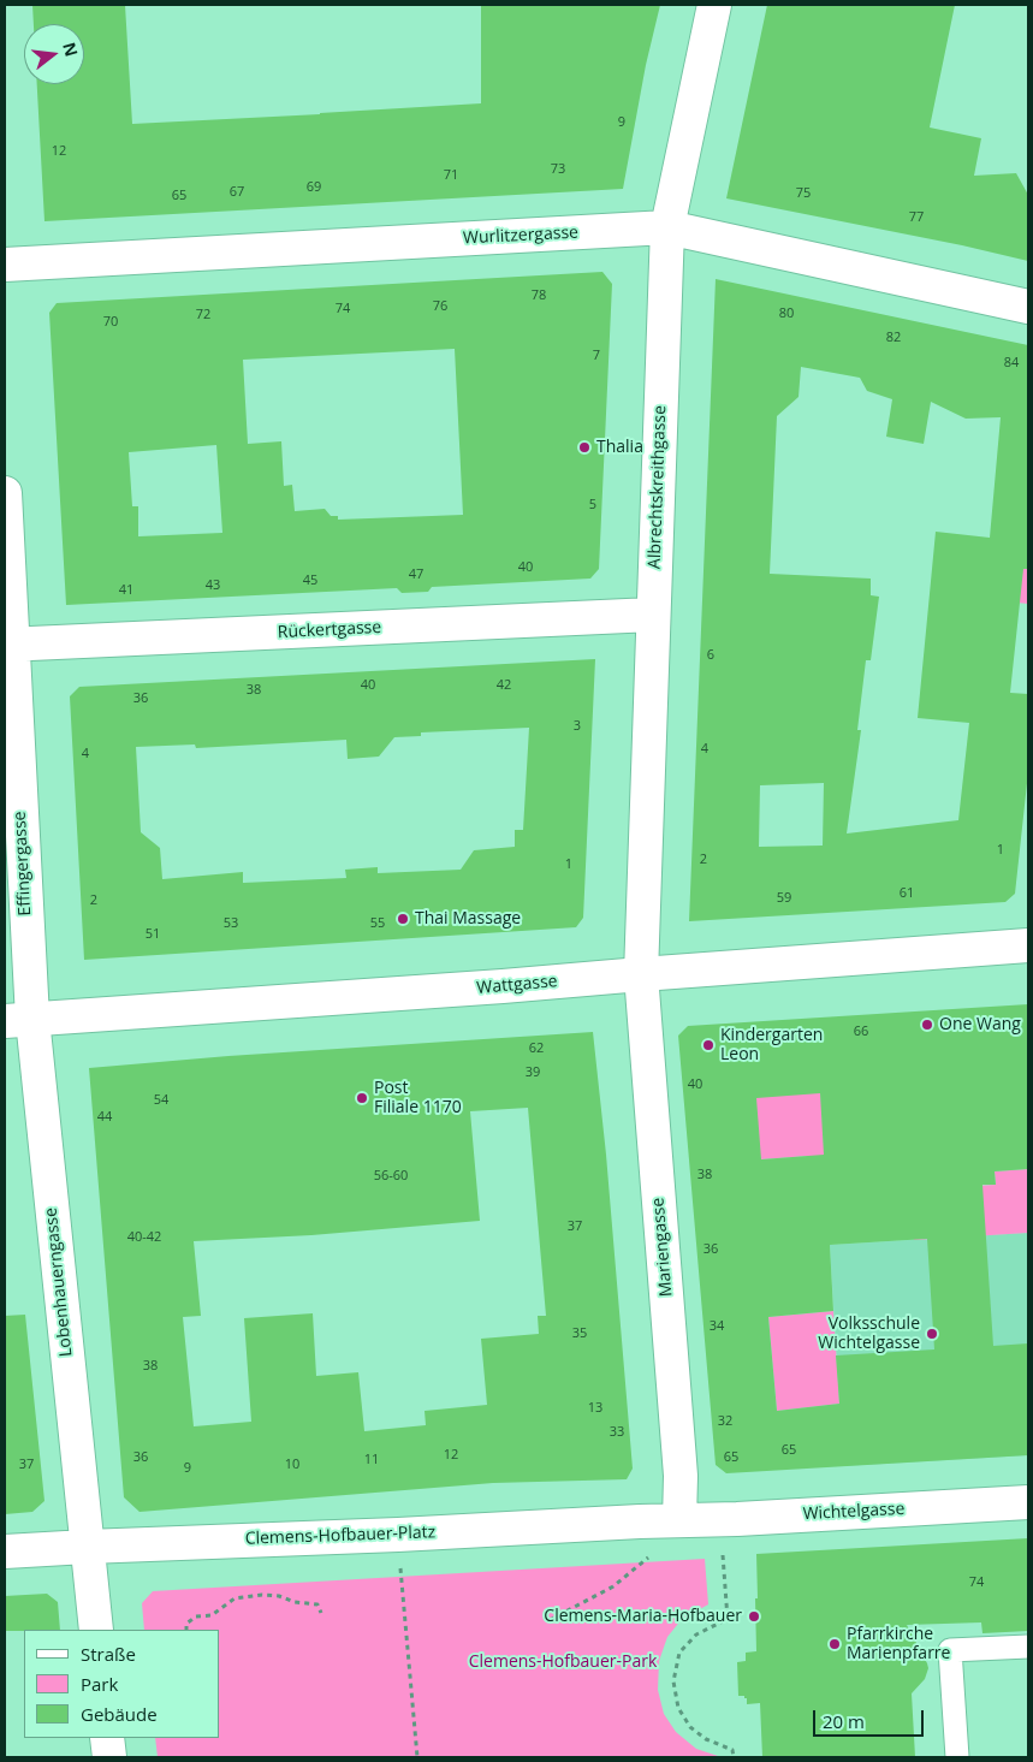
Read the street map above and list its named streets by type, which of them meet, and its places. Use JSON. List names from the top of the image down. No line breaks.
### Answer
{"streets":{"street":["Wurlitzergasse","Albrechtskreithgasse","Rückertgasse","Effingergasse","Wattgasse","Mariengasse","Lobenhauerngasse","Wichtelgasse","Clemens-Hofbauer-Platz"]},"crossings":[["Wurlitzergasse","Albrechtskreithgasse"],["Albrechtskreithgasse","Rückertgasse"],["Albrechtskreithgasse","Wattgasse"],["Albrechtskreithgasse","Mariengasse"],["Rückertgasse","Effingergasse"],["Effingergasse","Wattgasse"],["Effingergasse","Lobenhauerngasse"],["Wattgasse","Mariengasse"],["Wattgasse","Lobenhauerngasse"],["Mariengasse","Wichtelgasse"],["Mariengasse","Clemens-Hofbauer-Platz"],["Lobenhauerngasse","Clemens-Hofbauer-Platz"],["Wichtelgasse","Clemens-Hofbauer-Platz"]],"parks":["Clemens-Hofbauer-Park"],"places":["Thalia","Thai Massage","One Wang","Kindergarten Leon","Post Filiale 1170","Volksschule Wichtelgasse","Clemens-Maria-Hofbauer","Pfarrkirche Marienpfarre"],"house_numbers":["9","12","73","71","69","67","75","65","77","78","76","74","80","72","70","82","7","84","5","40","47","45","43","41","6","40","42","38","36","3","4","4","1","2","1","61","59","2","53","55","51","66","62","39","40","54","44","38","56-60","37","40-42","36","34","35","38","13","32","33","65","12","36","65","11","37","10","9","74"],"legend":["Straße","Park","Gebäude"],"scale_bar":"20 m","north":"right"}
